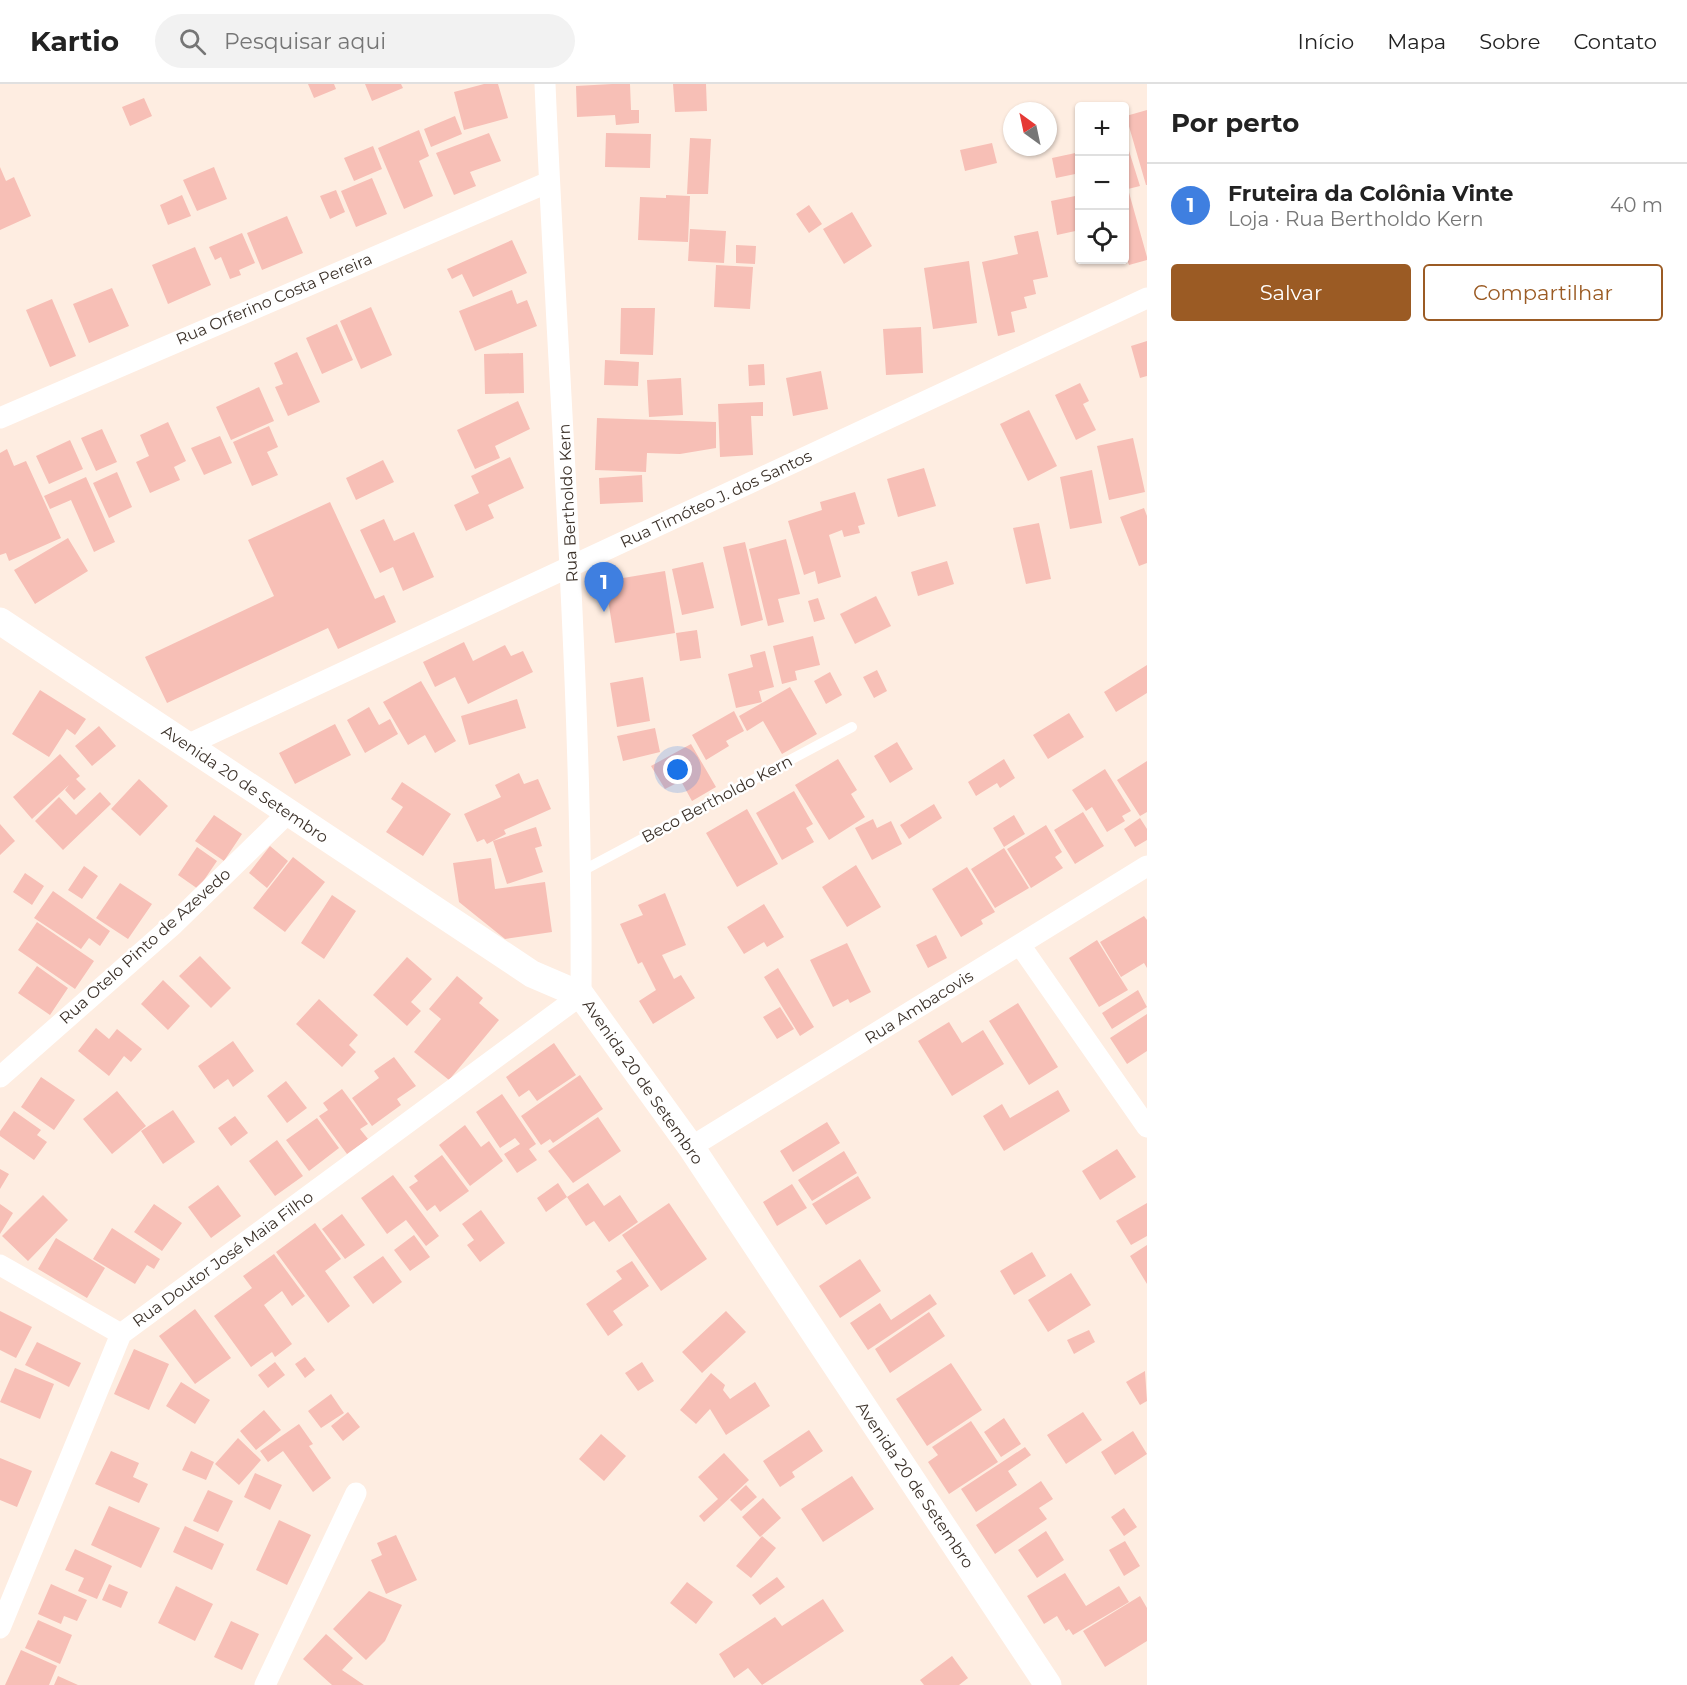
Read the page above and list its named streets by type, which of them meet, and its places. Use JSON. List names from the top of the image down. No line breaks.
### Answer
{"streets":{"street":["Rua Orferino Costa Pereira","Rua Timóteo J. dos Santos","Rua Bertholdo Kern","Avenida 20 de Setembro","Rua Otelo Pinto de Azevedo","Rua Ambacovis","Rua Doutor José Maia Filho"],"lane":["Beco Bertholdo Kern"]},"crossings":[["Rua Orferino Costa Pereira","Rua Bertholdo Kern"],["Rua Timóteo J. dos Santos","Rua Bertholdo Kern"],["Rua Timóteo J. dos Santos","Avenida 20 de Setembro"],["Rua Bertholdo Kern","Avenida 20 de Setembro"],["Rua Bertholdo Kern","Beco Bertholdo Kern"],["Rua Bertholdo Kern","Rua Doutor José Maia Filho"],["Avenida 20 de Setembro","Rua Otelo Pinto de Azevedo"],["Avenida 20 de Setembro","Rua Ambacovis"],["Avenida 20 de Setembro","Rua Doutor José Maia Filho"]],"north":"top left","page":{"header":"Kartio","search":"Pesquisar aqui","nav":["Início","Mapa","Sobre","Contato"],"heading":"Por perto","map_buttons":["+","−"],"list":[{"mark":"1","name":"Fruteira da Colônia Vinte","note":"Loja · Rua Bertholdo Kern","value":"40 m"}],"buttons":["Salvar","Compartilhar"],"pins":"1"}}
